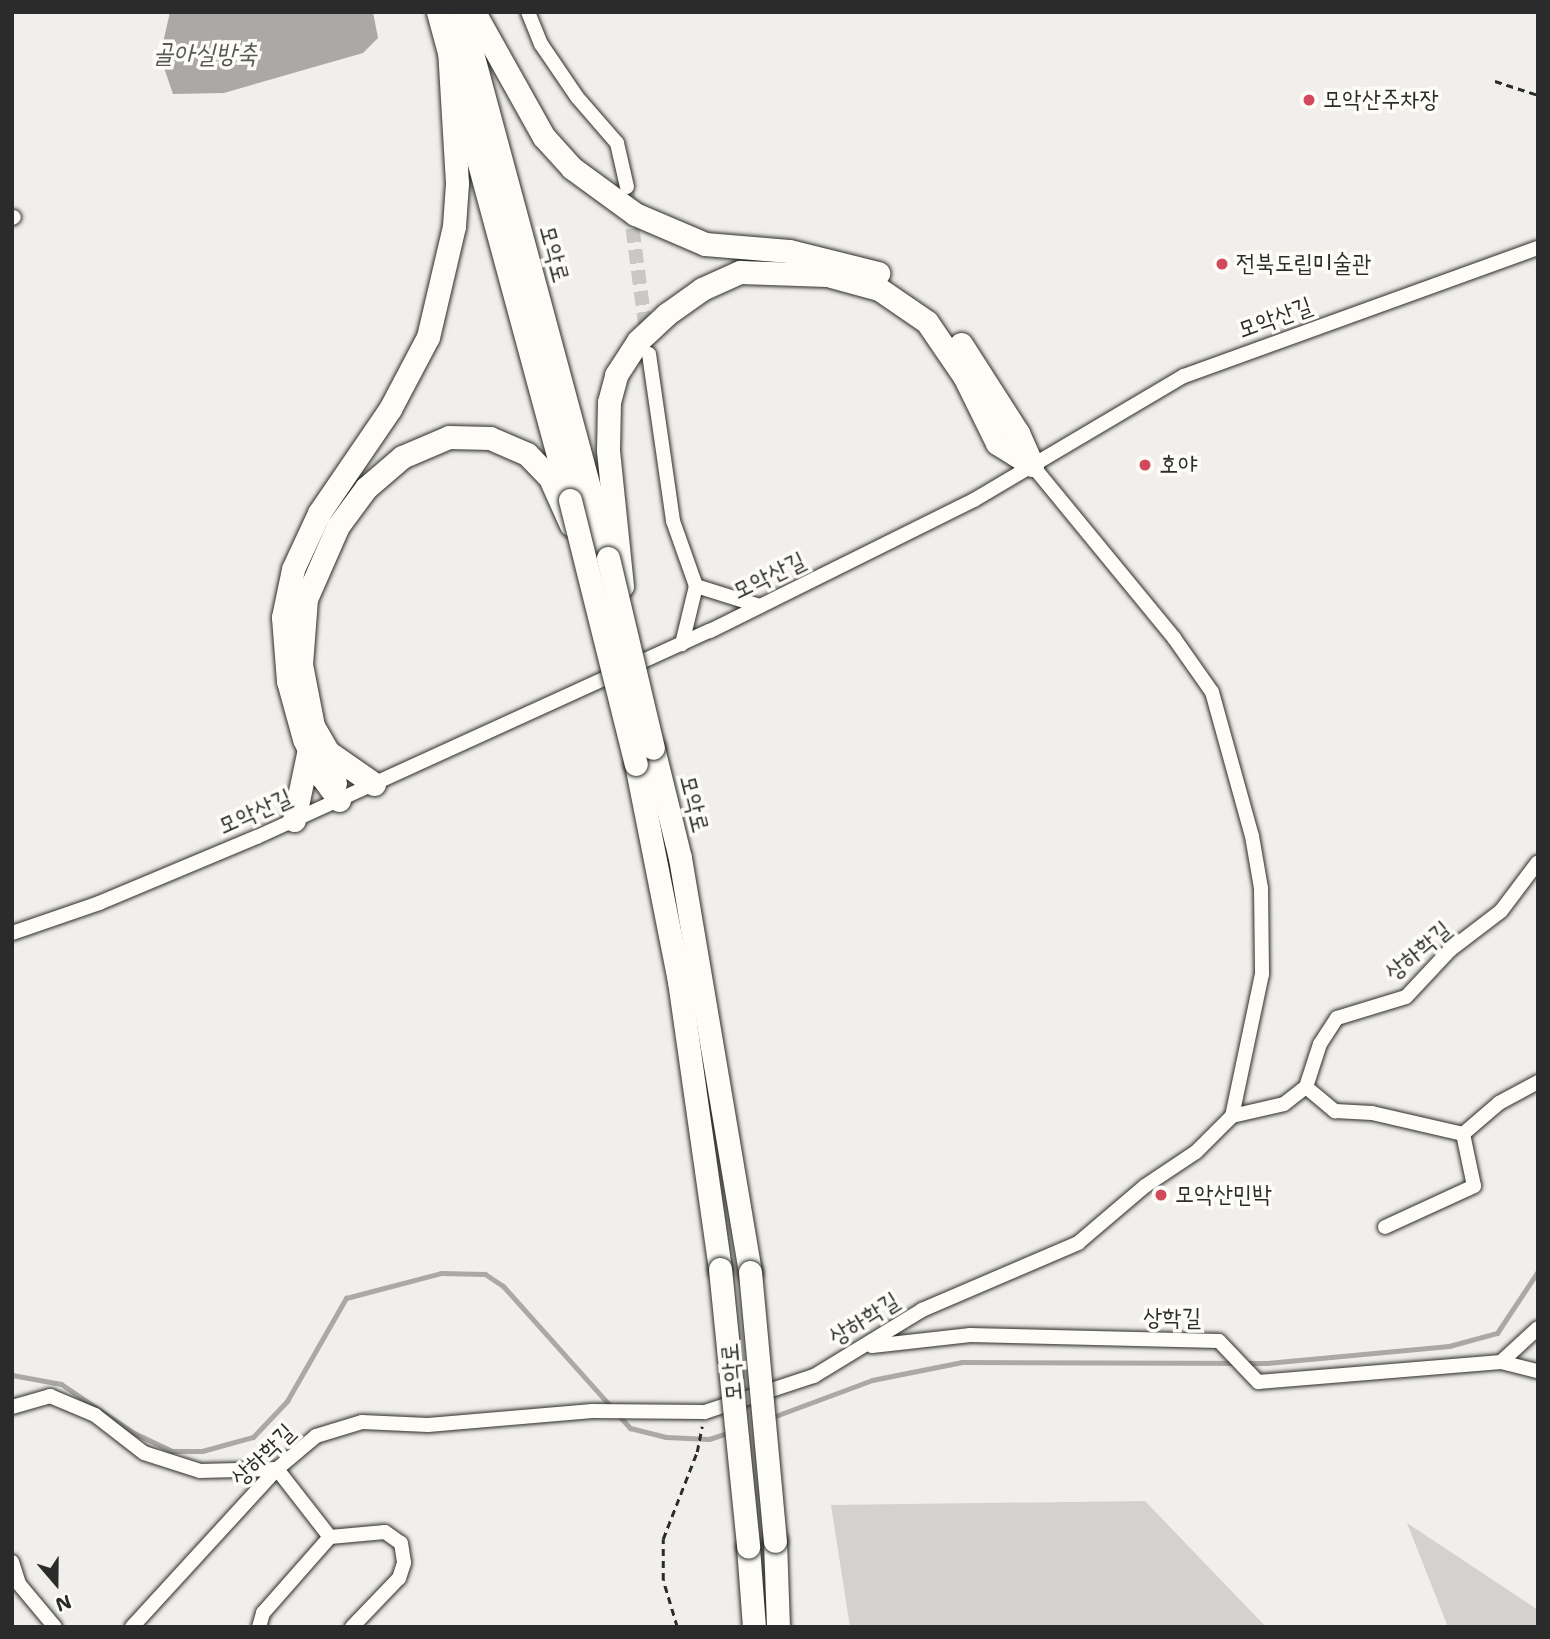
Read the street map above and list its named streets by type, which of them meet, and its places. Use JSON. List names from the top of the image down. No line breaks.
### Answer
{"streets":{"main road":["모악로"],"street":["모악산길","상하학길","상학길"]},"crossings":[["상하학길","상학길"]],"water":["골아실방축"],"places":["모악산주차장","전북도립미술관","호야","모악산민박"],"north":"bottom"}
